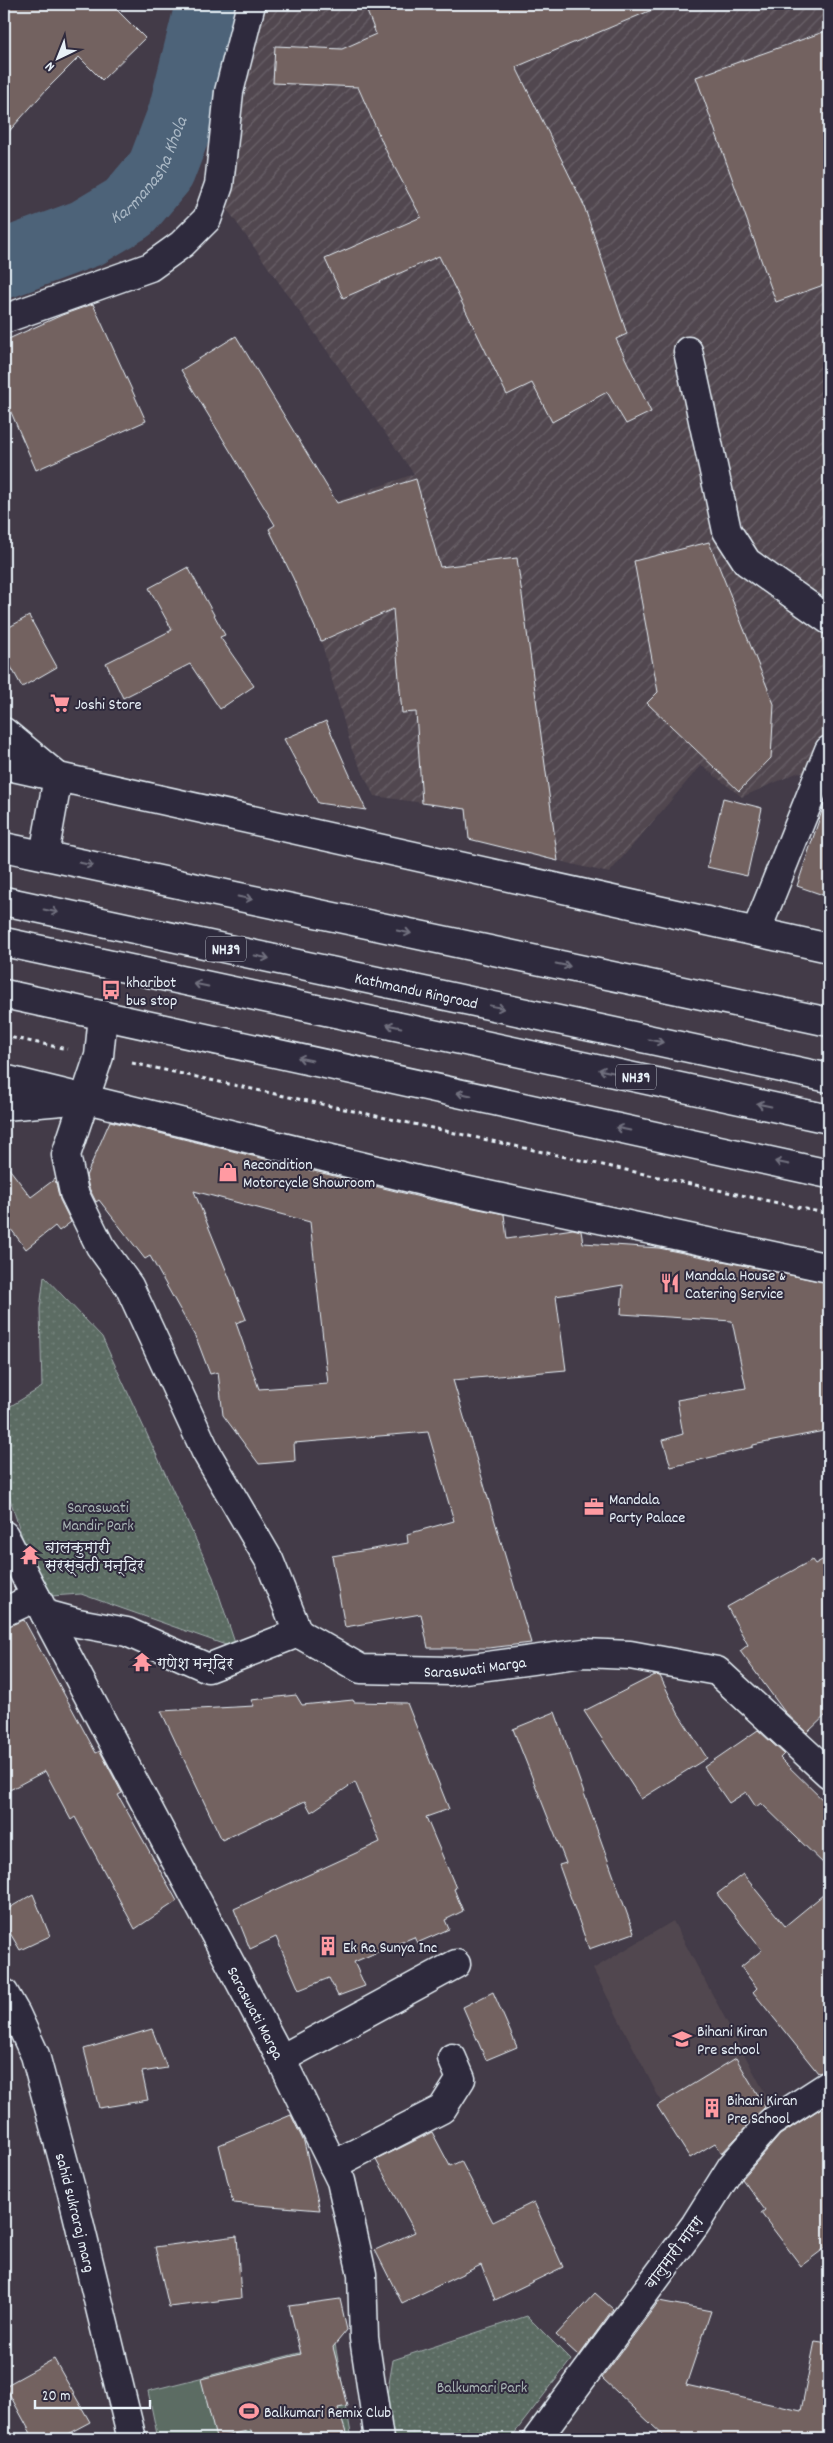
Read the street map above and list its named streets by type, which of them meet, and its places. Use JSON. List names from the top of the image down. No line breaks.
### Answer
{"streets":{"main road":["NH39","Kathmandu Ringroad","Saraswati Marga","sahid sukraraj marg","बालुमारी मार्ग"]},"water":["Karmanasha Khola"],"parks":["Saraswati Mandir Park","Balkumari Park"],"places":{"supermarket":["Joshi Store"],"bus stop":["kharibot bus stop"],"shop":["Recondition Motorcycle Showroom"],"restaurant":["Mandala House & Catering Service"],"office":["Mandala Party Palace"],"temple":["बालकुमारी सरस्वती मन्दिर","गणेश मन्दिर"],"building":["Ek Ra Sunya Inc","Bihani Kiran Pre School"],"school or university":["Bihani Kiran Pre school"],"sports":["Balkumari Remix Club"]},"scale_bar":"20 m","north":"bottom left"}
